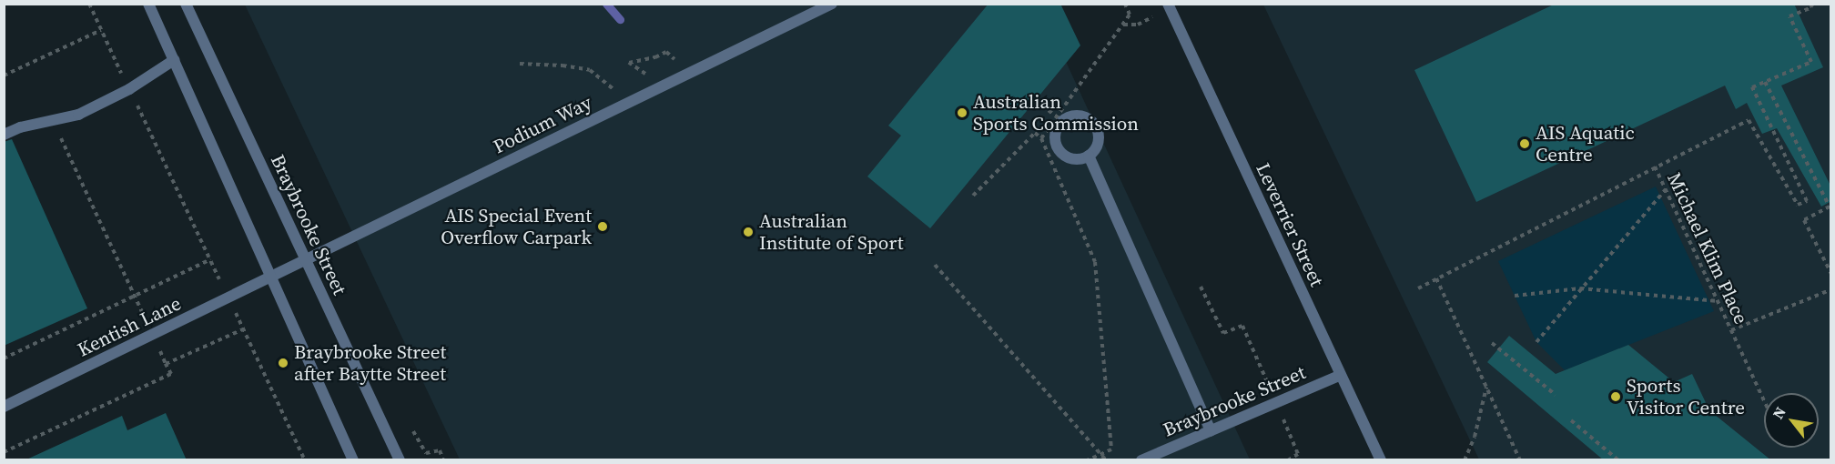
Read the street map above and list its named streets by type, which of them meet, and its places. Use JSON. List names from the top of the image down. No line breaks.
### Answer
{"streets":{"street":["Podium Way","Braybrooke Street","Leverrier Street","Kentish Lane"],"path":["Michael Klim Place"]},"crossings":[["Podium Way","Braybrooke Street"],["Podium Way","Kentish Lane"],["Braybrooke Street","Leverrier Street"]],"places":["Australian Sports Commission","AIS Aquatic Centre","AIS Special Event Overflow Carpark","Australian Institute of Sport","Braybrooke Street after Baytte Street","Sports Visitor Centre"],"north":"top left"}
